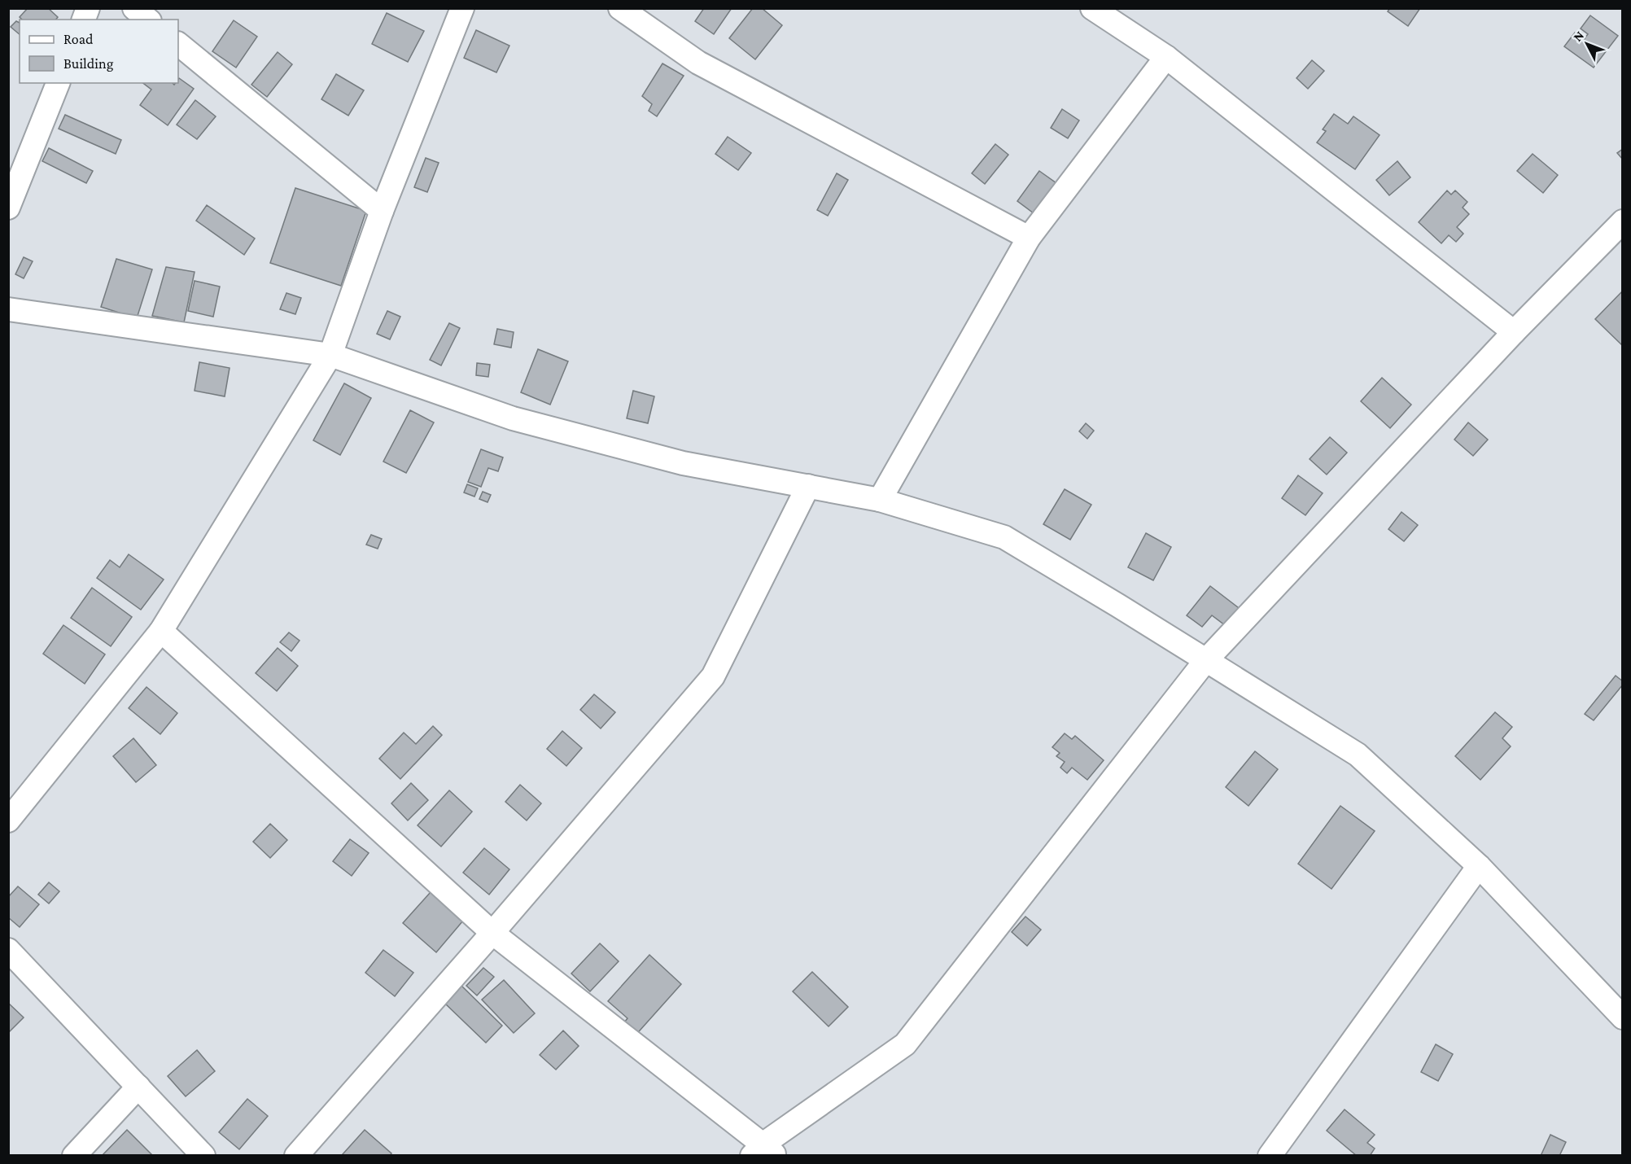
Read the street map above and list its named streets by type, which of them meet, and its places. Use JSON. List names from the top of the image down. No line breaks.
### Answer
{"legend":["Road","Building"],"north":"top left"}
